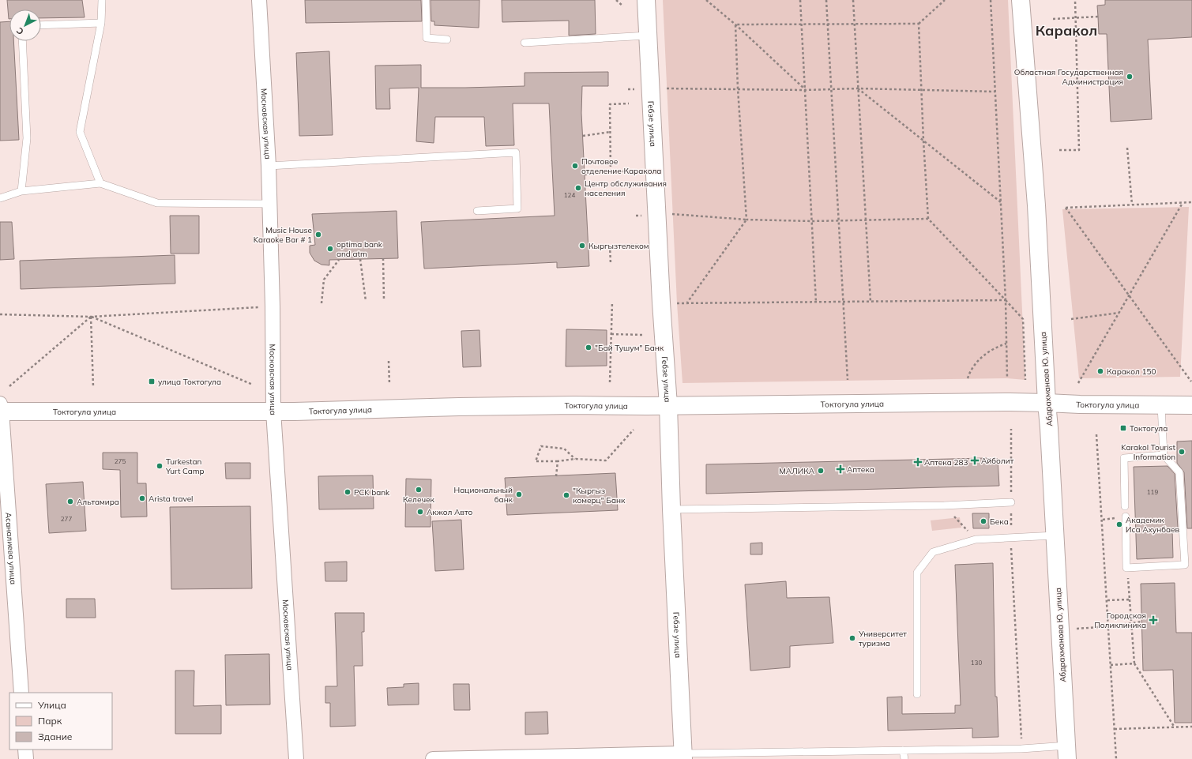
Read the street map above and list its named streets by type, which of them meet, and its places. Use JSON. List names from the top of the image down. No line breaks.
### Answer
{"streets":{"main road":["Гебзе улица","Абдрахманова Ю. улица","Токтогула улица"],"street":["Московская улица","Асаналиева улица"]},"crossings":[["Московская улица","Токтогула улица"],["Гебзе улица","Токтогула улица"],["Абдрахманова Ю. улица","Токтогула улица"],["Токтогула улица","Асаналиева улица"]],"districts":["Каракол"],"places":{"other":["Областная Государственная Администрация","Почтовое отделение Каракола","Центр обслуживания населения","Music House Karaoke Bar # 1","Кыргызтелеком","optima bank and atm","\"Бай Тушум\" Банк","Каракол 150","Karakol Tourist Information","Turkestan Yurt Camp","МАЛИКА","Келечек","PCK bank","Национальный банк","\"Кыргыз комерц\" Банк","Arista travel","Альтамира","Акжол Авто","Бека","Академик Иса Ахунбаев","Университет туризма"],"transit":["улица Токтогула","Токтогула"],"health":["Айболит","Аптека 283","Аптека","Городская Поликлиника"]},"house_numbers":["124","275","119","277","130"],"legend":["Улица","Парк","Здание"],"north":"bottom left"}
